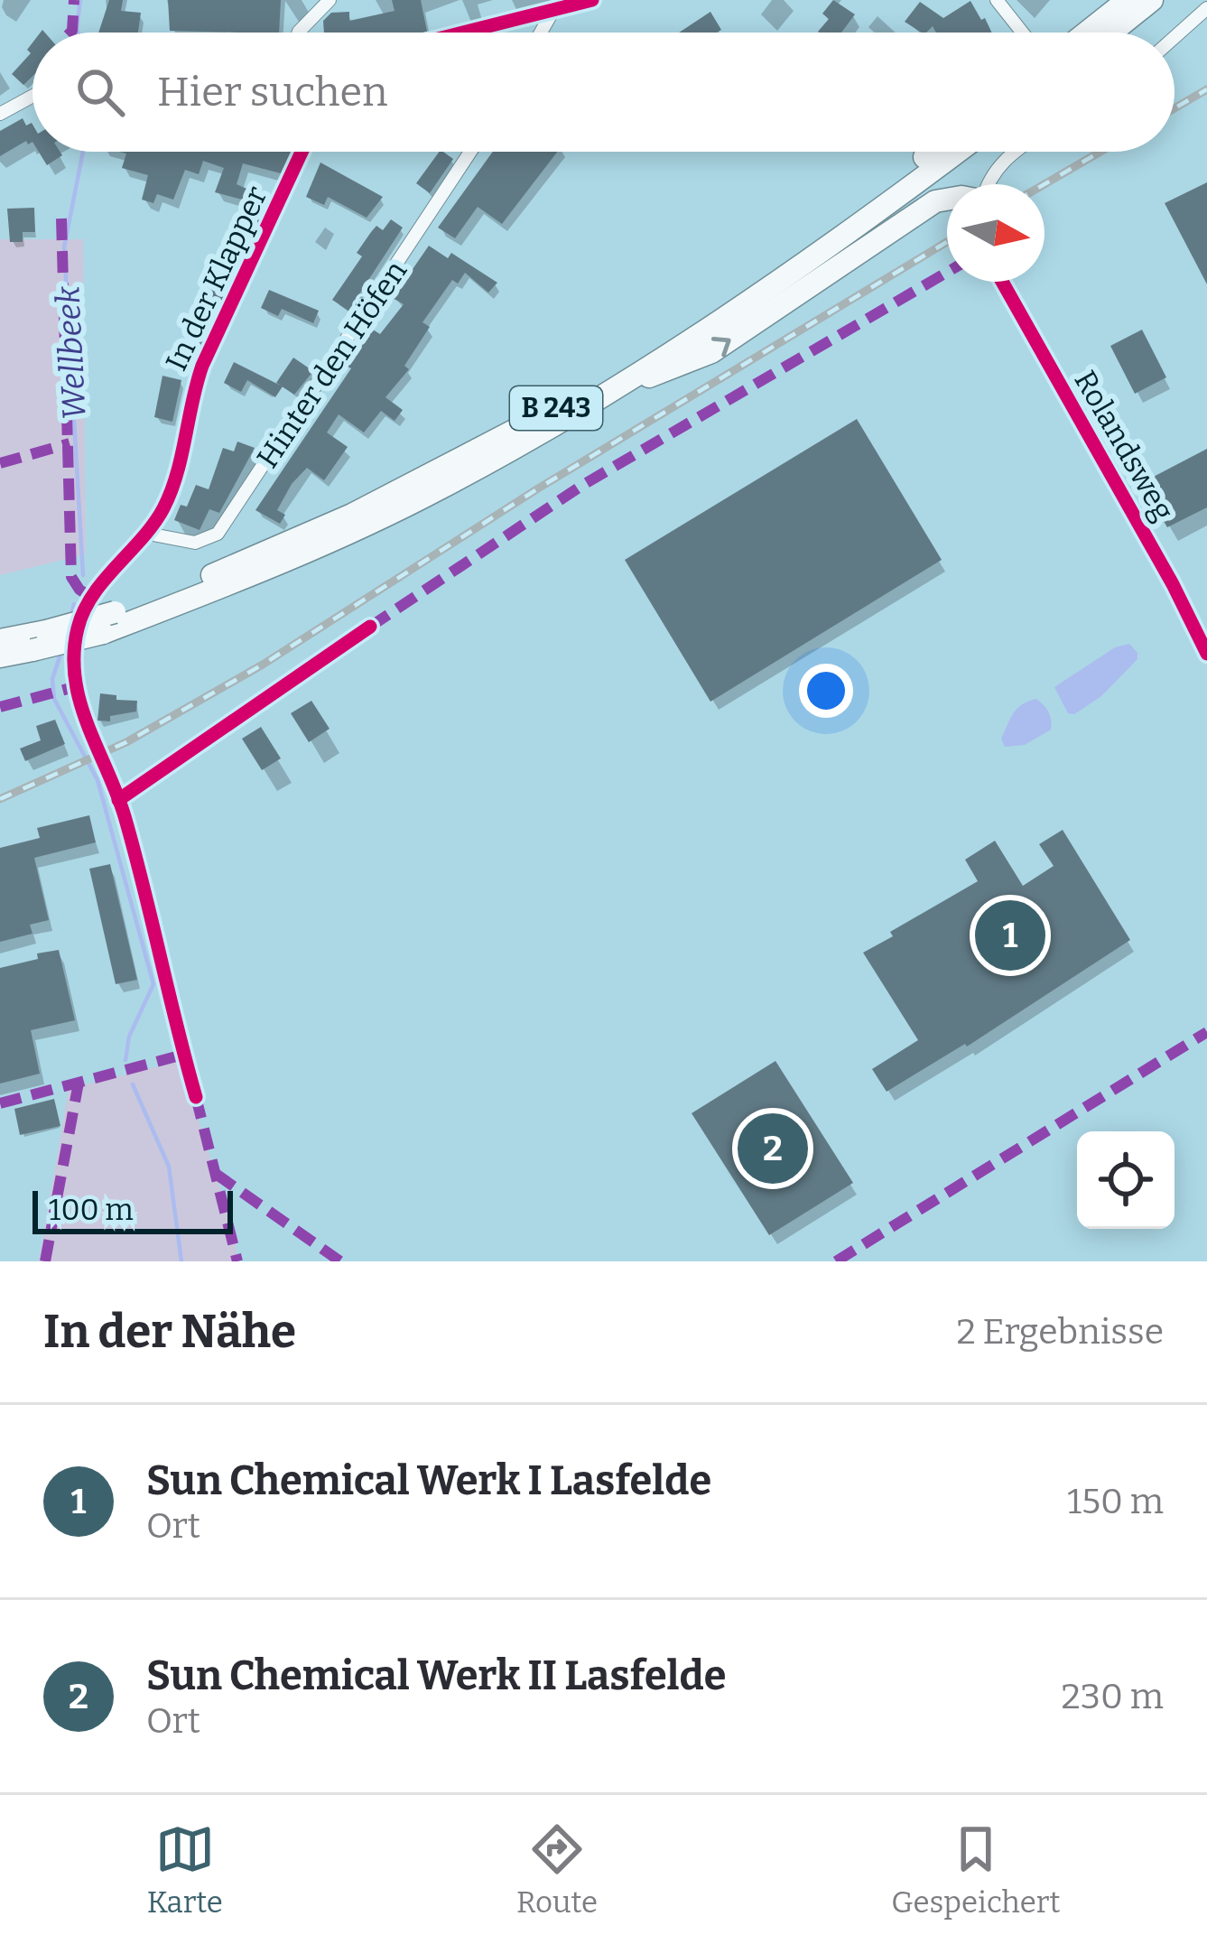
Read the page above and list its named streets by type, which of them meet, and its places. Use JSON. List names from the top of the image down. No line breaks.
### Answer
{"streets":{"highway":["B 243"],"street":["In der Klapper","Hinter den Höfen","Rolandsweg"]},"crossings":[["In der Klapper","Hinter den Höfen"]],"water":["Wellbeek"],"scale_bar":"100 m","north":"right","page":{"search":"Hier suchen","pins":["1","2"],"scale":"100 m","heading":["In der Nähe","2 Ergebnisse"],"list":[{"mark":"1","name":"Sun Chemical Werk I Lasfelde","note":"Ort","value":"150 m"},{"mark":"2","name":"Sun Chemical Werk II Lasfelde","note":"Ort","value":"230 m"}],"nav":["Karte","Route","Gespeichert"]}}
